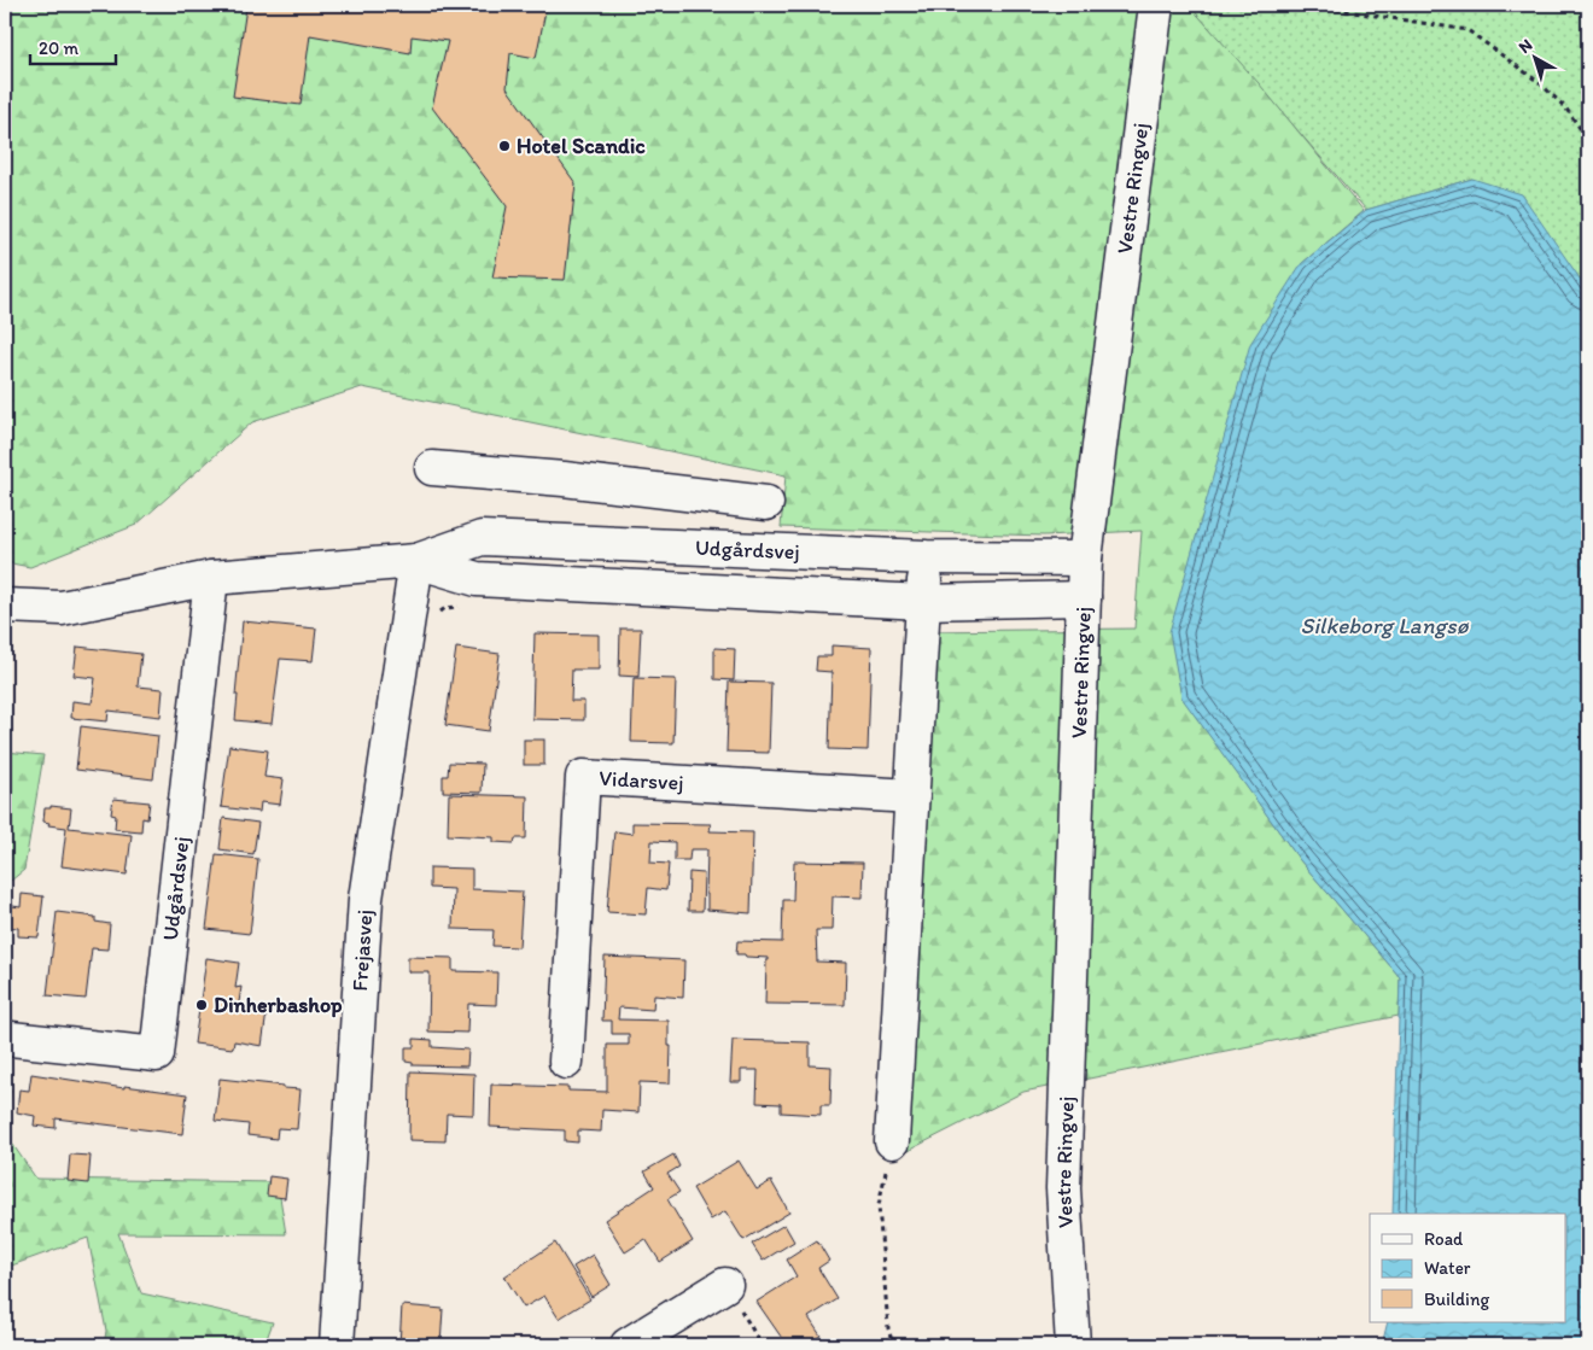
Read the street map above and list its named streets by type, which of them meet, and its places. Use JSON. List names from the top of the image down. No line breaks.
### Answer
{"streets":{"street":["Vestre Ringvej","Udgårdsvej","Vidarsvej","Frejasvej"]},"crossings":[["Vestre Ringvej","Udgårdsvej"],["Udgårdsvej","Frejasvej"]],"water":["Silkeborg Langsø"],"places":["Hotel Scandic","Dinherbashop"],"legend":["Road","Water","Building"],"scale_bar":"20 m","north":"top left"}
